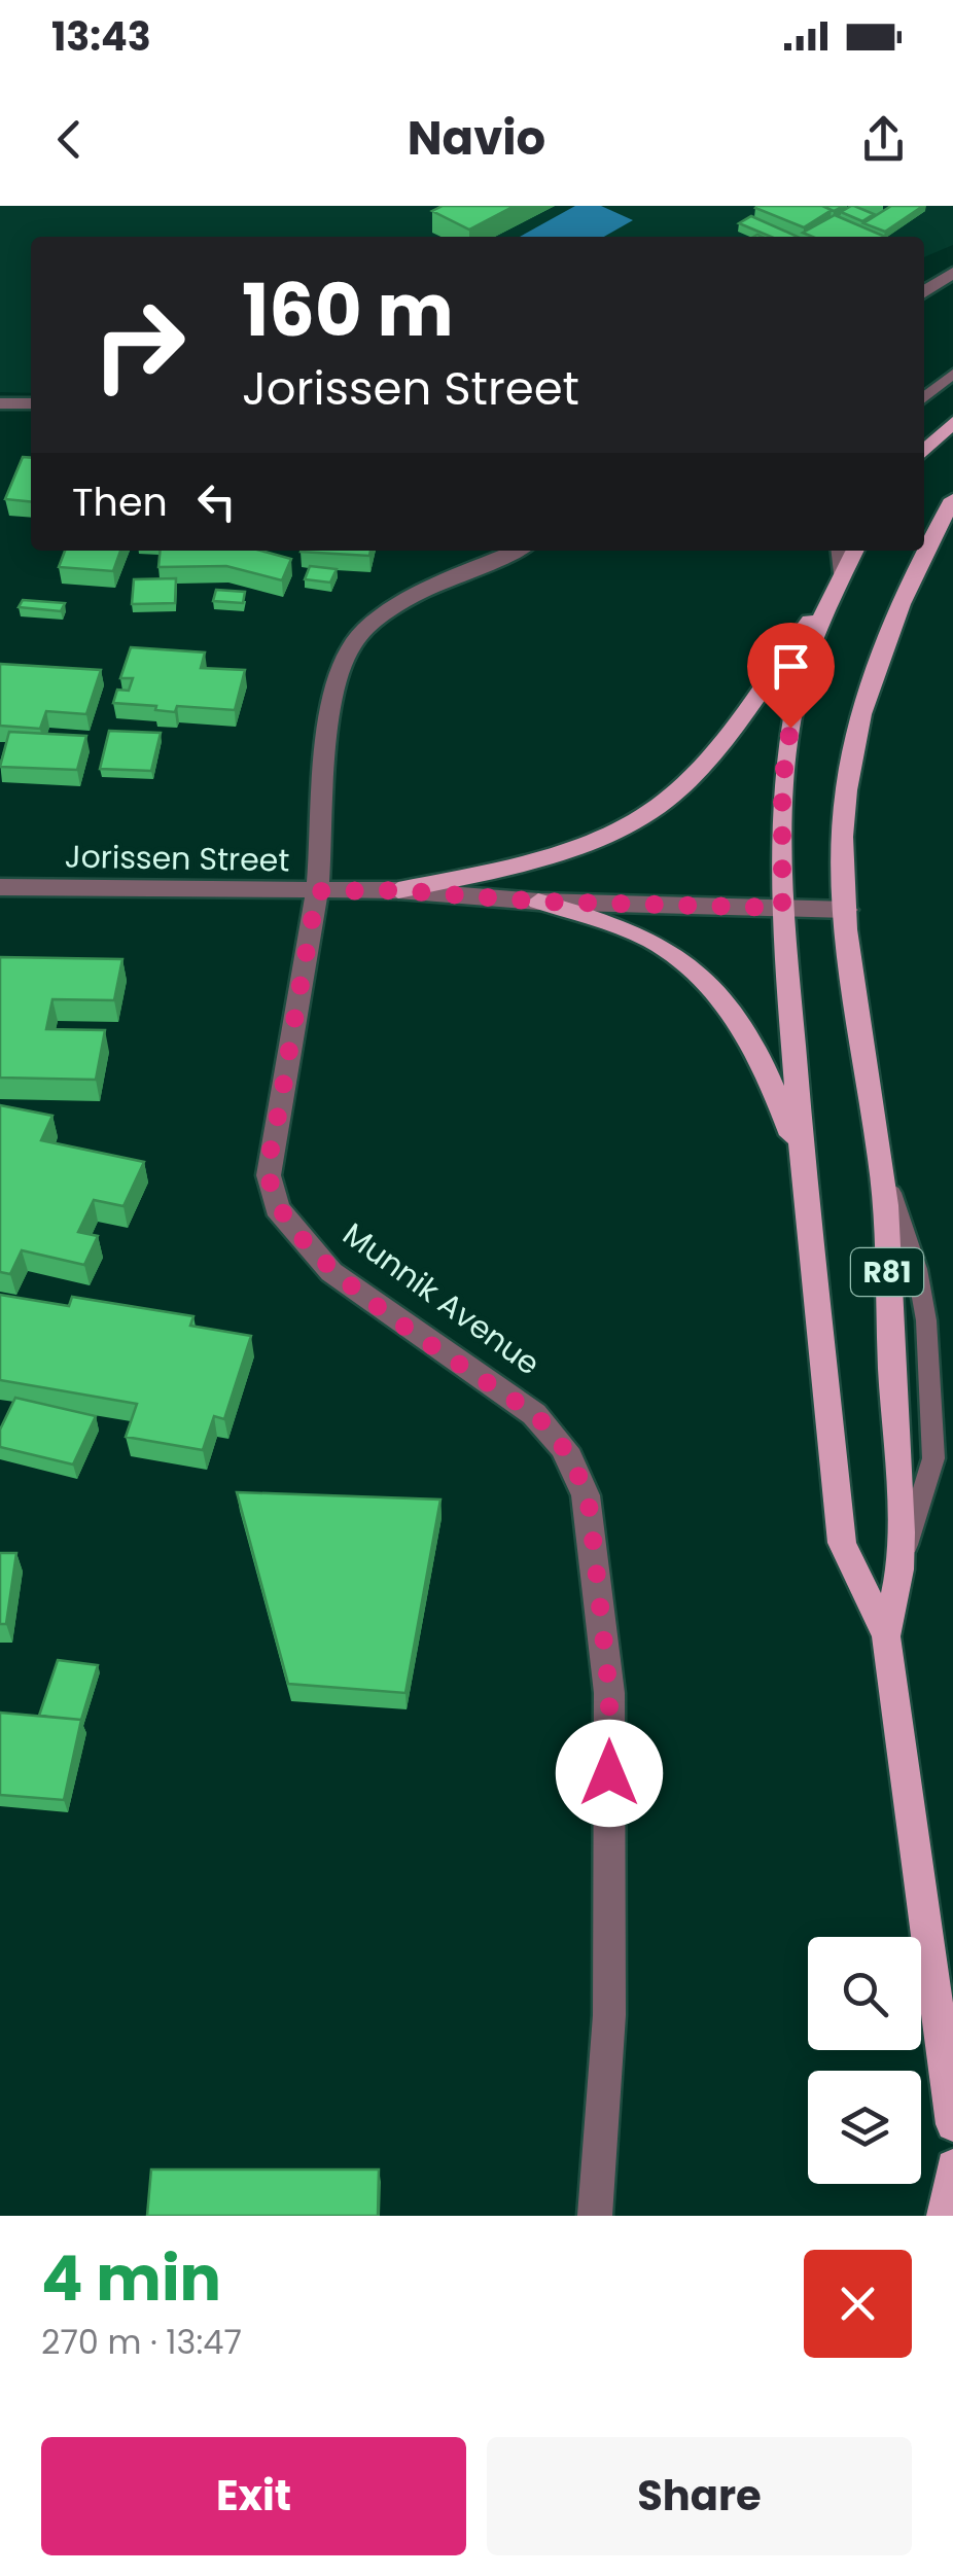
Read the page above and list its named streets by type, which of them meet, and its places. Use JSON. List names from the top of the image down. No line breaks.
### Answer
{"streets":{"main road":["R81"],"street":["Jorissen Street","Munnik Avenue"]},"crossings":[["Jorissen Street","R81"],["Jorissen Street","Munnik Avenue"]],"page":{"status":"13:43","header":"Navio","turn":["160 m","Jorissen Street"],"then":"Then","heading":["4 min","270 m · 13:47"],"buttons":["Exit","Share"]}}
